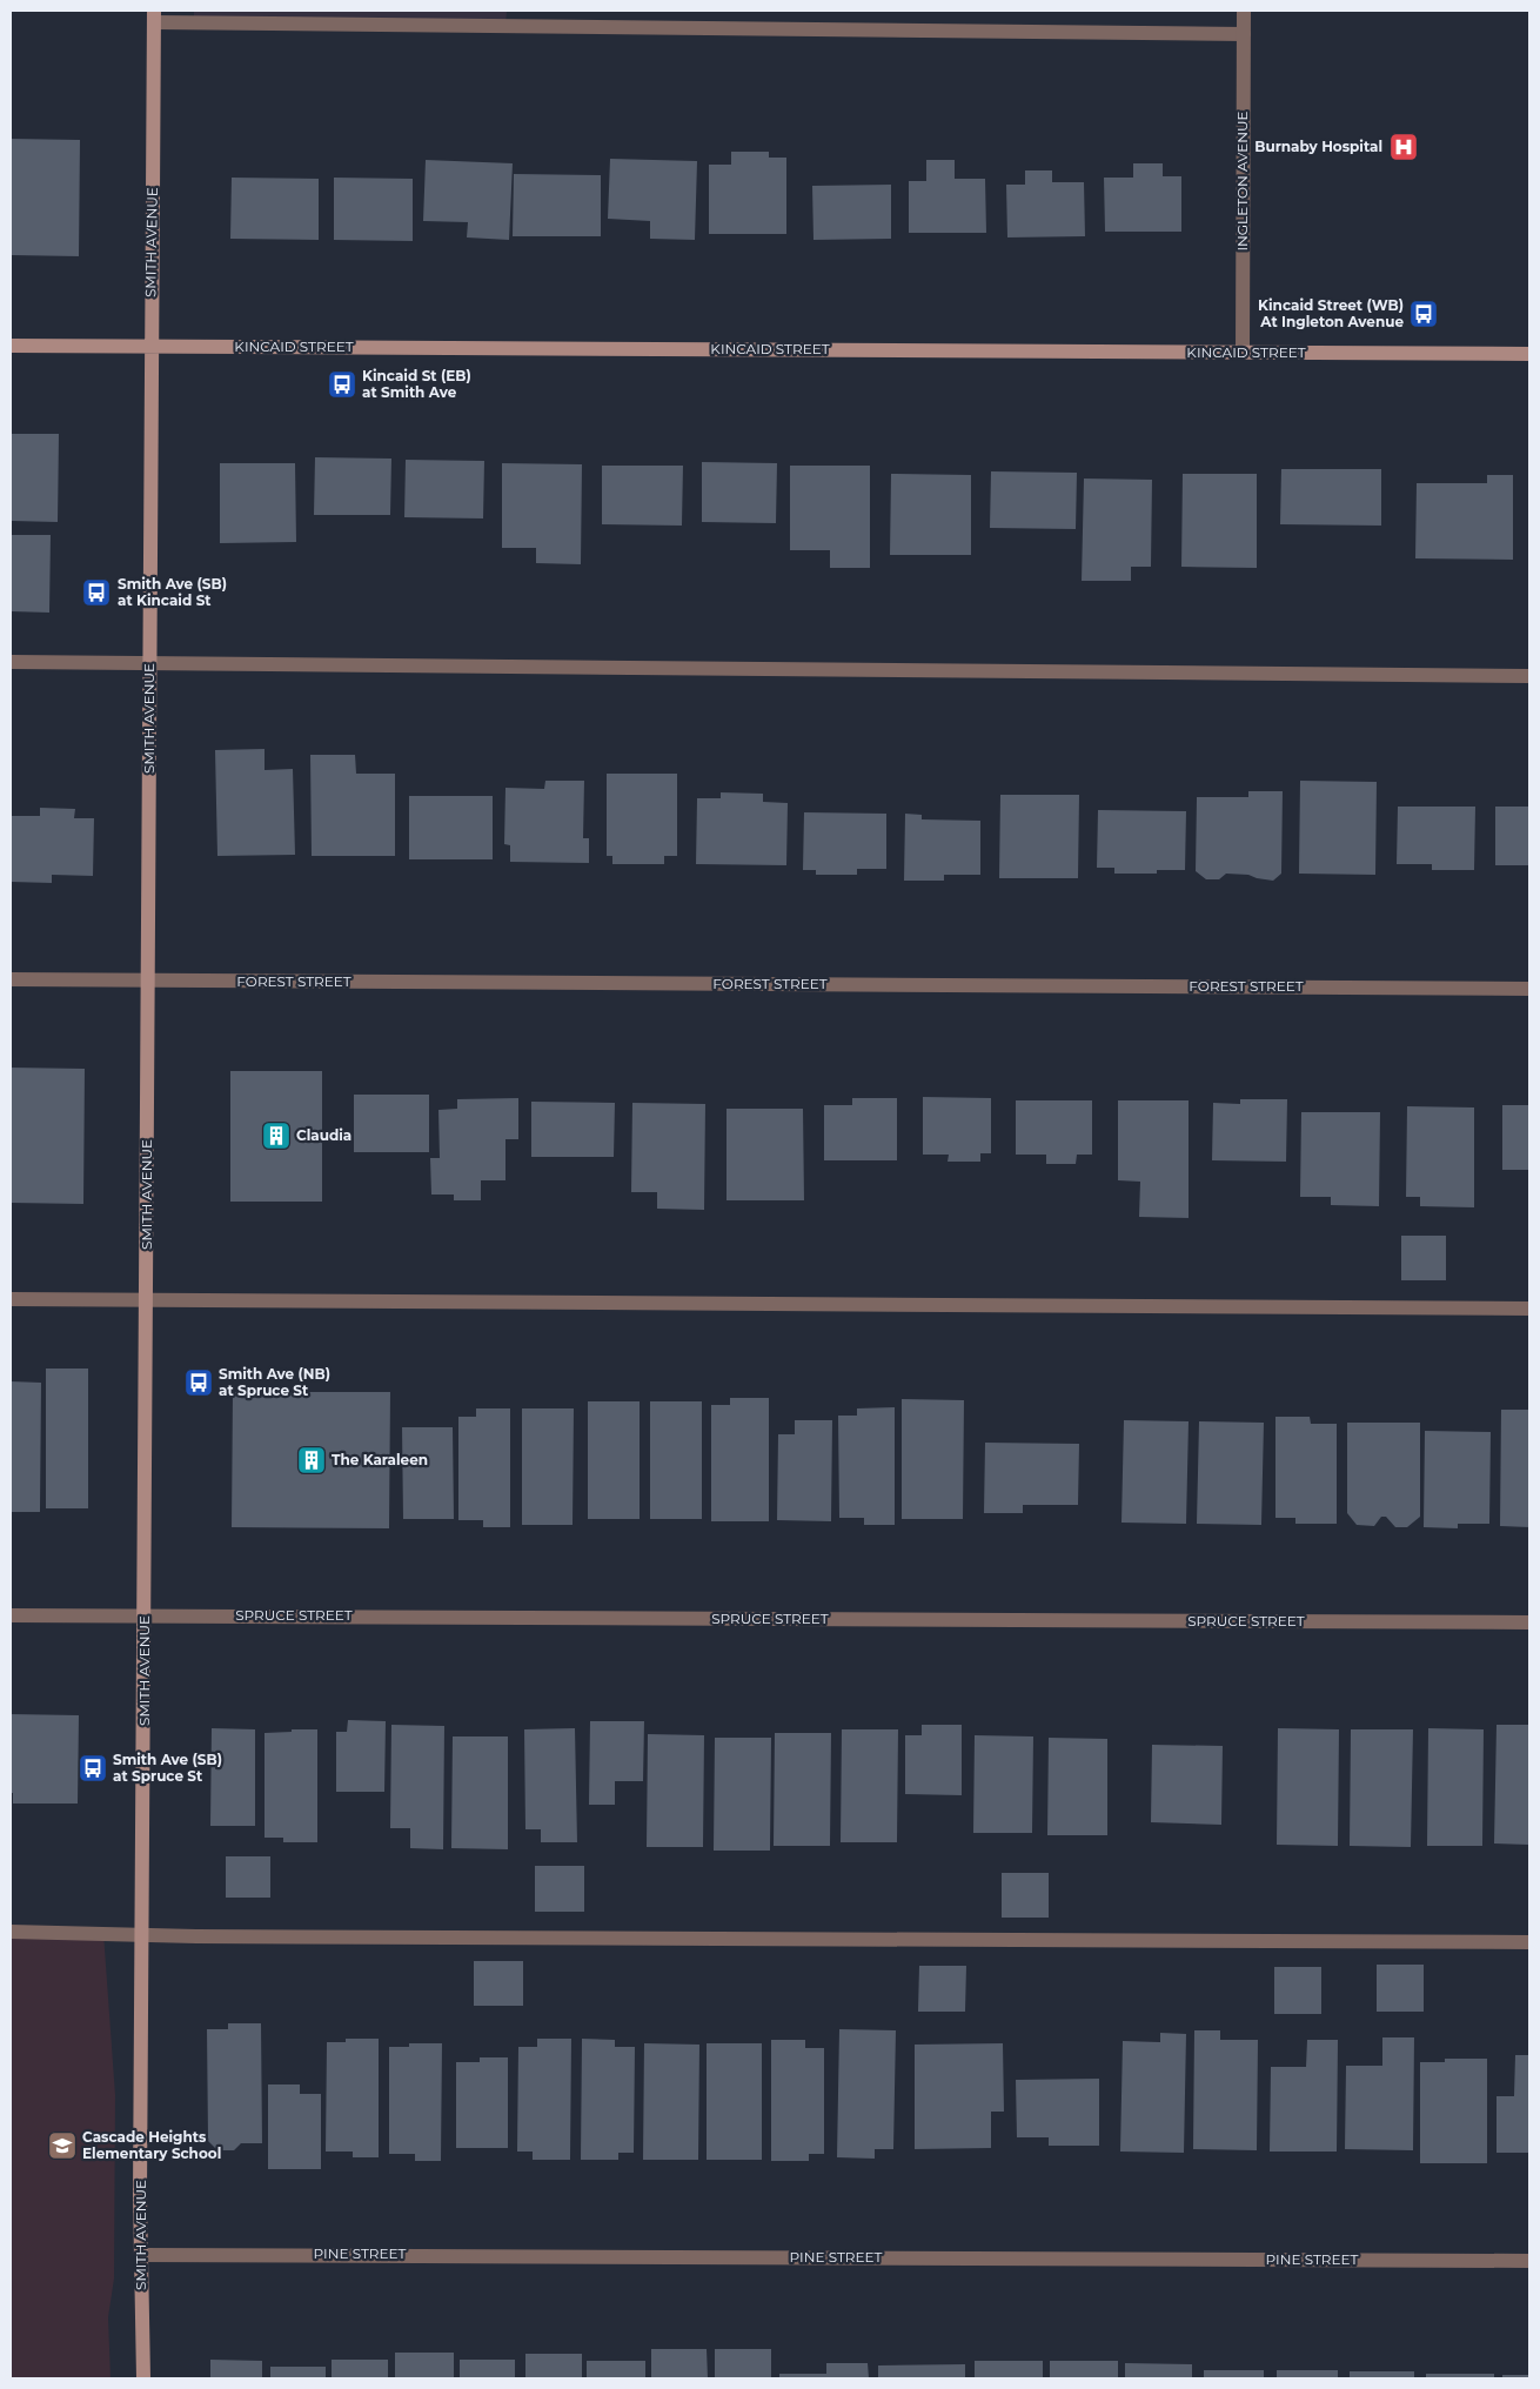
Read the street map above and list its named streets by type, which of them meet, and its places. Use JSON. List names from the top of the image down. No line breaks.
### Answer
{"streets":{"street":["INGLETON AVENUE","SMITH AVENUE","KINCAID STREET","FOREST STREET","SPRUCE STREET","PINE STREET"]},"crossings":[["INGLETON AVENUE","KINCAID STREET"],["SMITH AVENUE","KINCAID STREET"],["SMITH AVENUE","FOREST STREET"],["SMITH AVENUE","SPRUCE STREET"],["SMITH AVENUE","PINE STREET"]],"places":{"hospital":["Burnaby Hospital"],"bus stop":["Kincaid Street (WB) At Ingleton Avenue","Kincaid St (EB) at Smith Ave","Smith Ave (SB) at Kincaid St","Smith Ave (NB) at Spruce St","Smith Ave (SB) at Spruce St"],"building":["Claudia","The Karaleen"],"school or university":["Cascade Heights Elementary School"]}}
